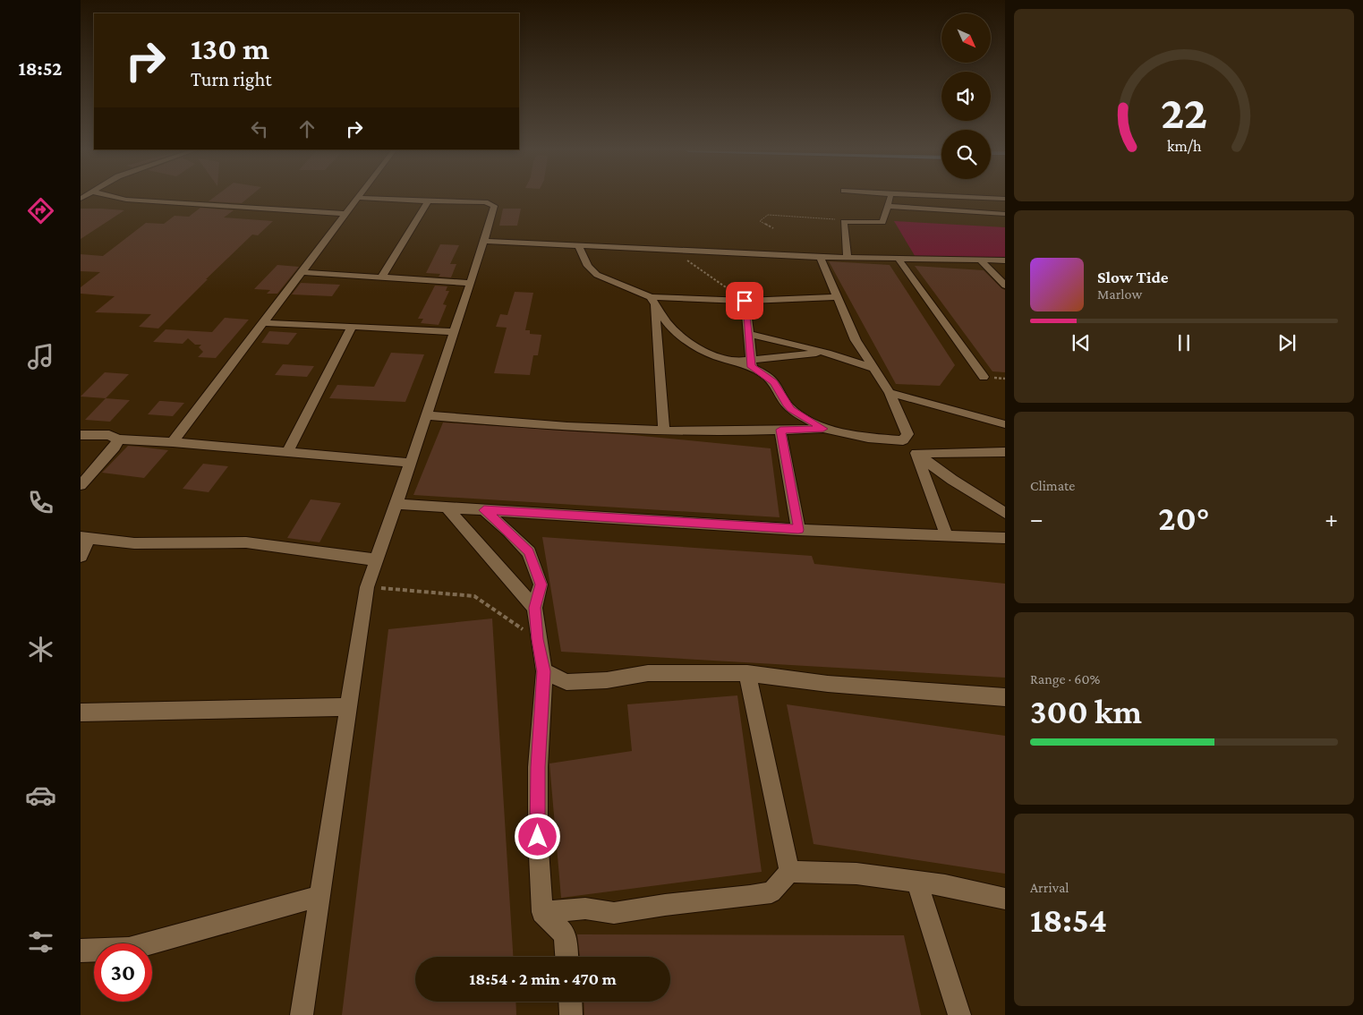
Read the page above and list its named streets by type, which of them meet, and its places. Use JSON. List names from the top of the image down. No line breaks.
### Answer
{"north":"bottom right","page":{"tabs":"18:52","turn":["130 m","Turn right"],"song":["Slow Tide","Marlow"],"tile":["Climate",["Range · 60%","300 km"],["Arrival","18:54"]],"heat":["−","20°","+"],"limit":"30","trip":"18:54 · 2 min · 470 m","gauge":["22","km/h"]}}
